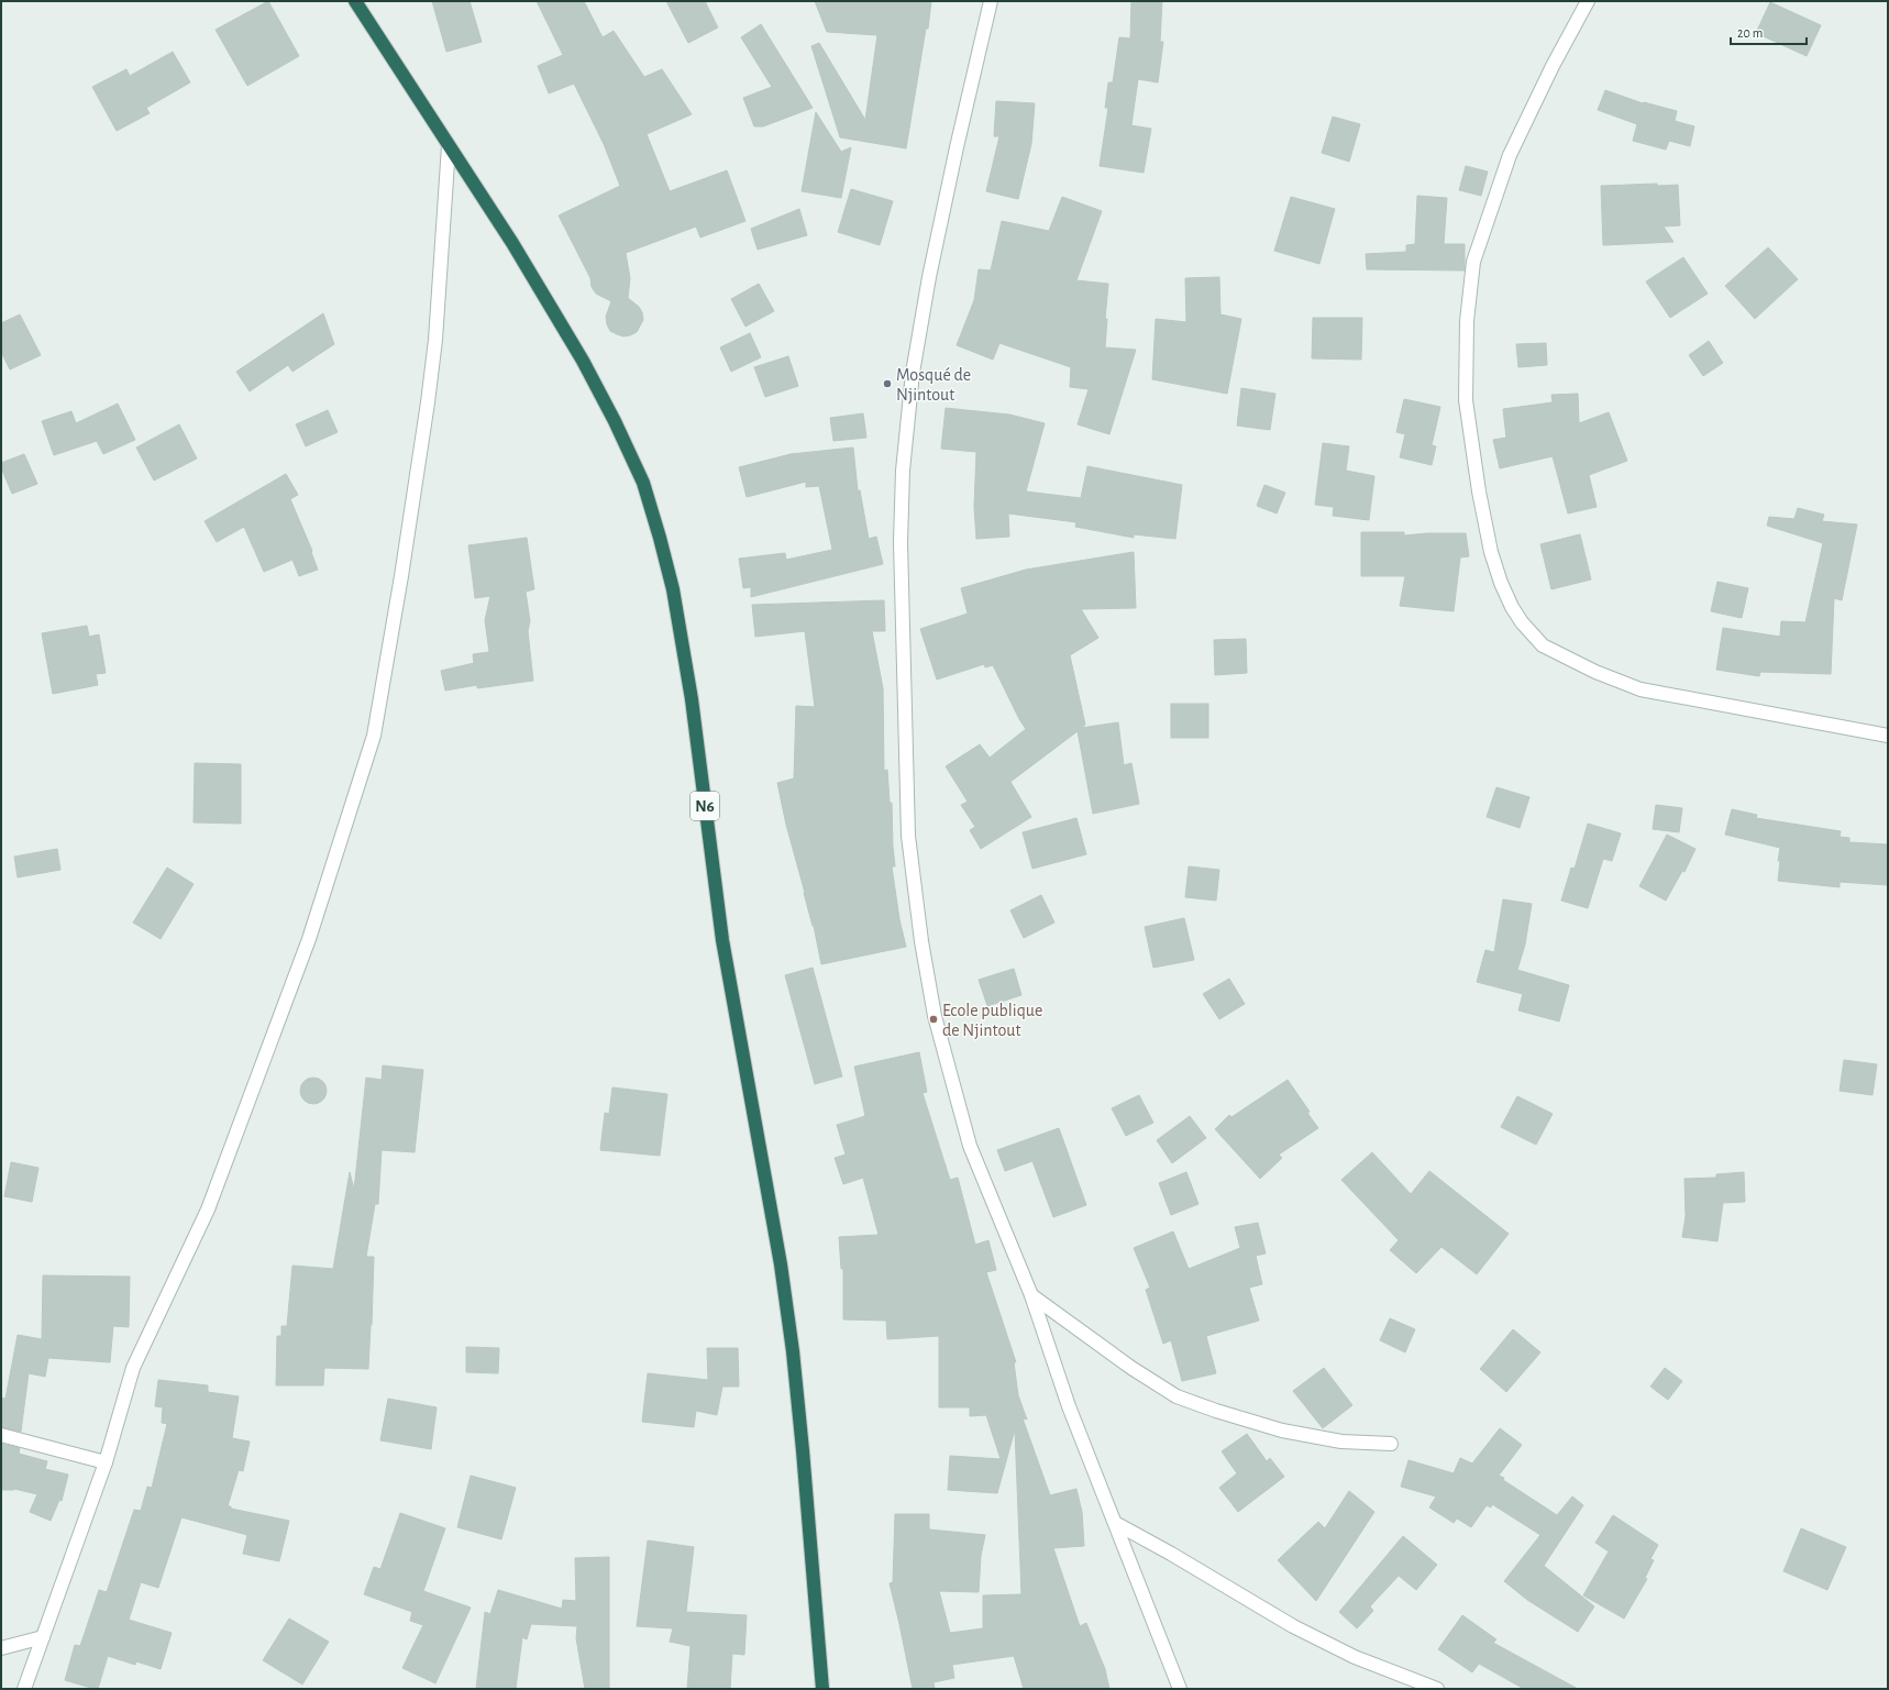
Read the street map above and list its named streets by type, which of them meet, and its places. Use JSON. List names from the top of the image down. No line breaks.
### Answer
{"streets":{"highway":["N6"]},"places":["Mosqué de Njintout","Ecole publique de Njintout"],"scale_bar":"20 m"}
